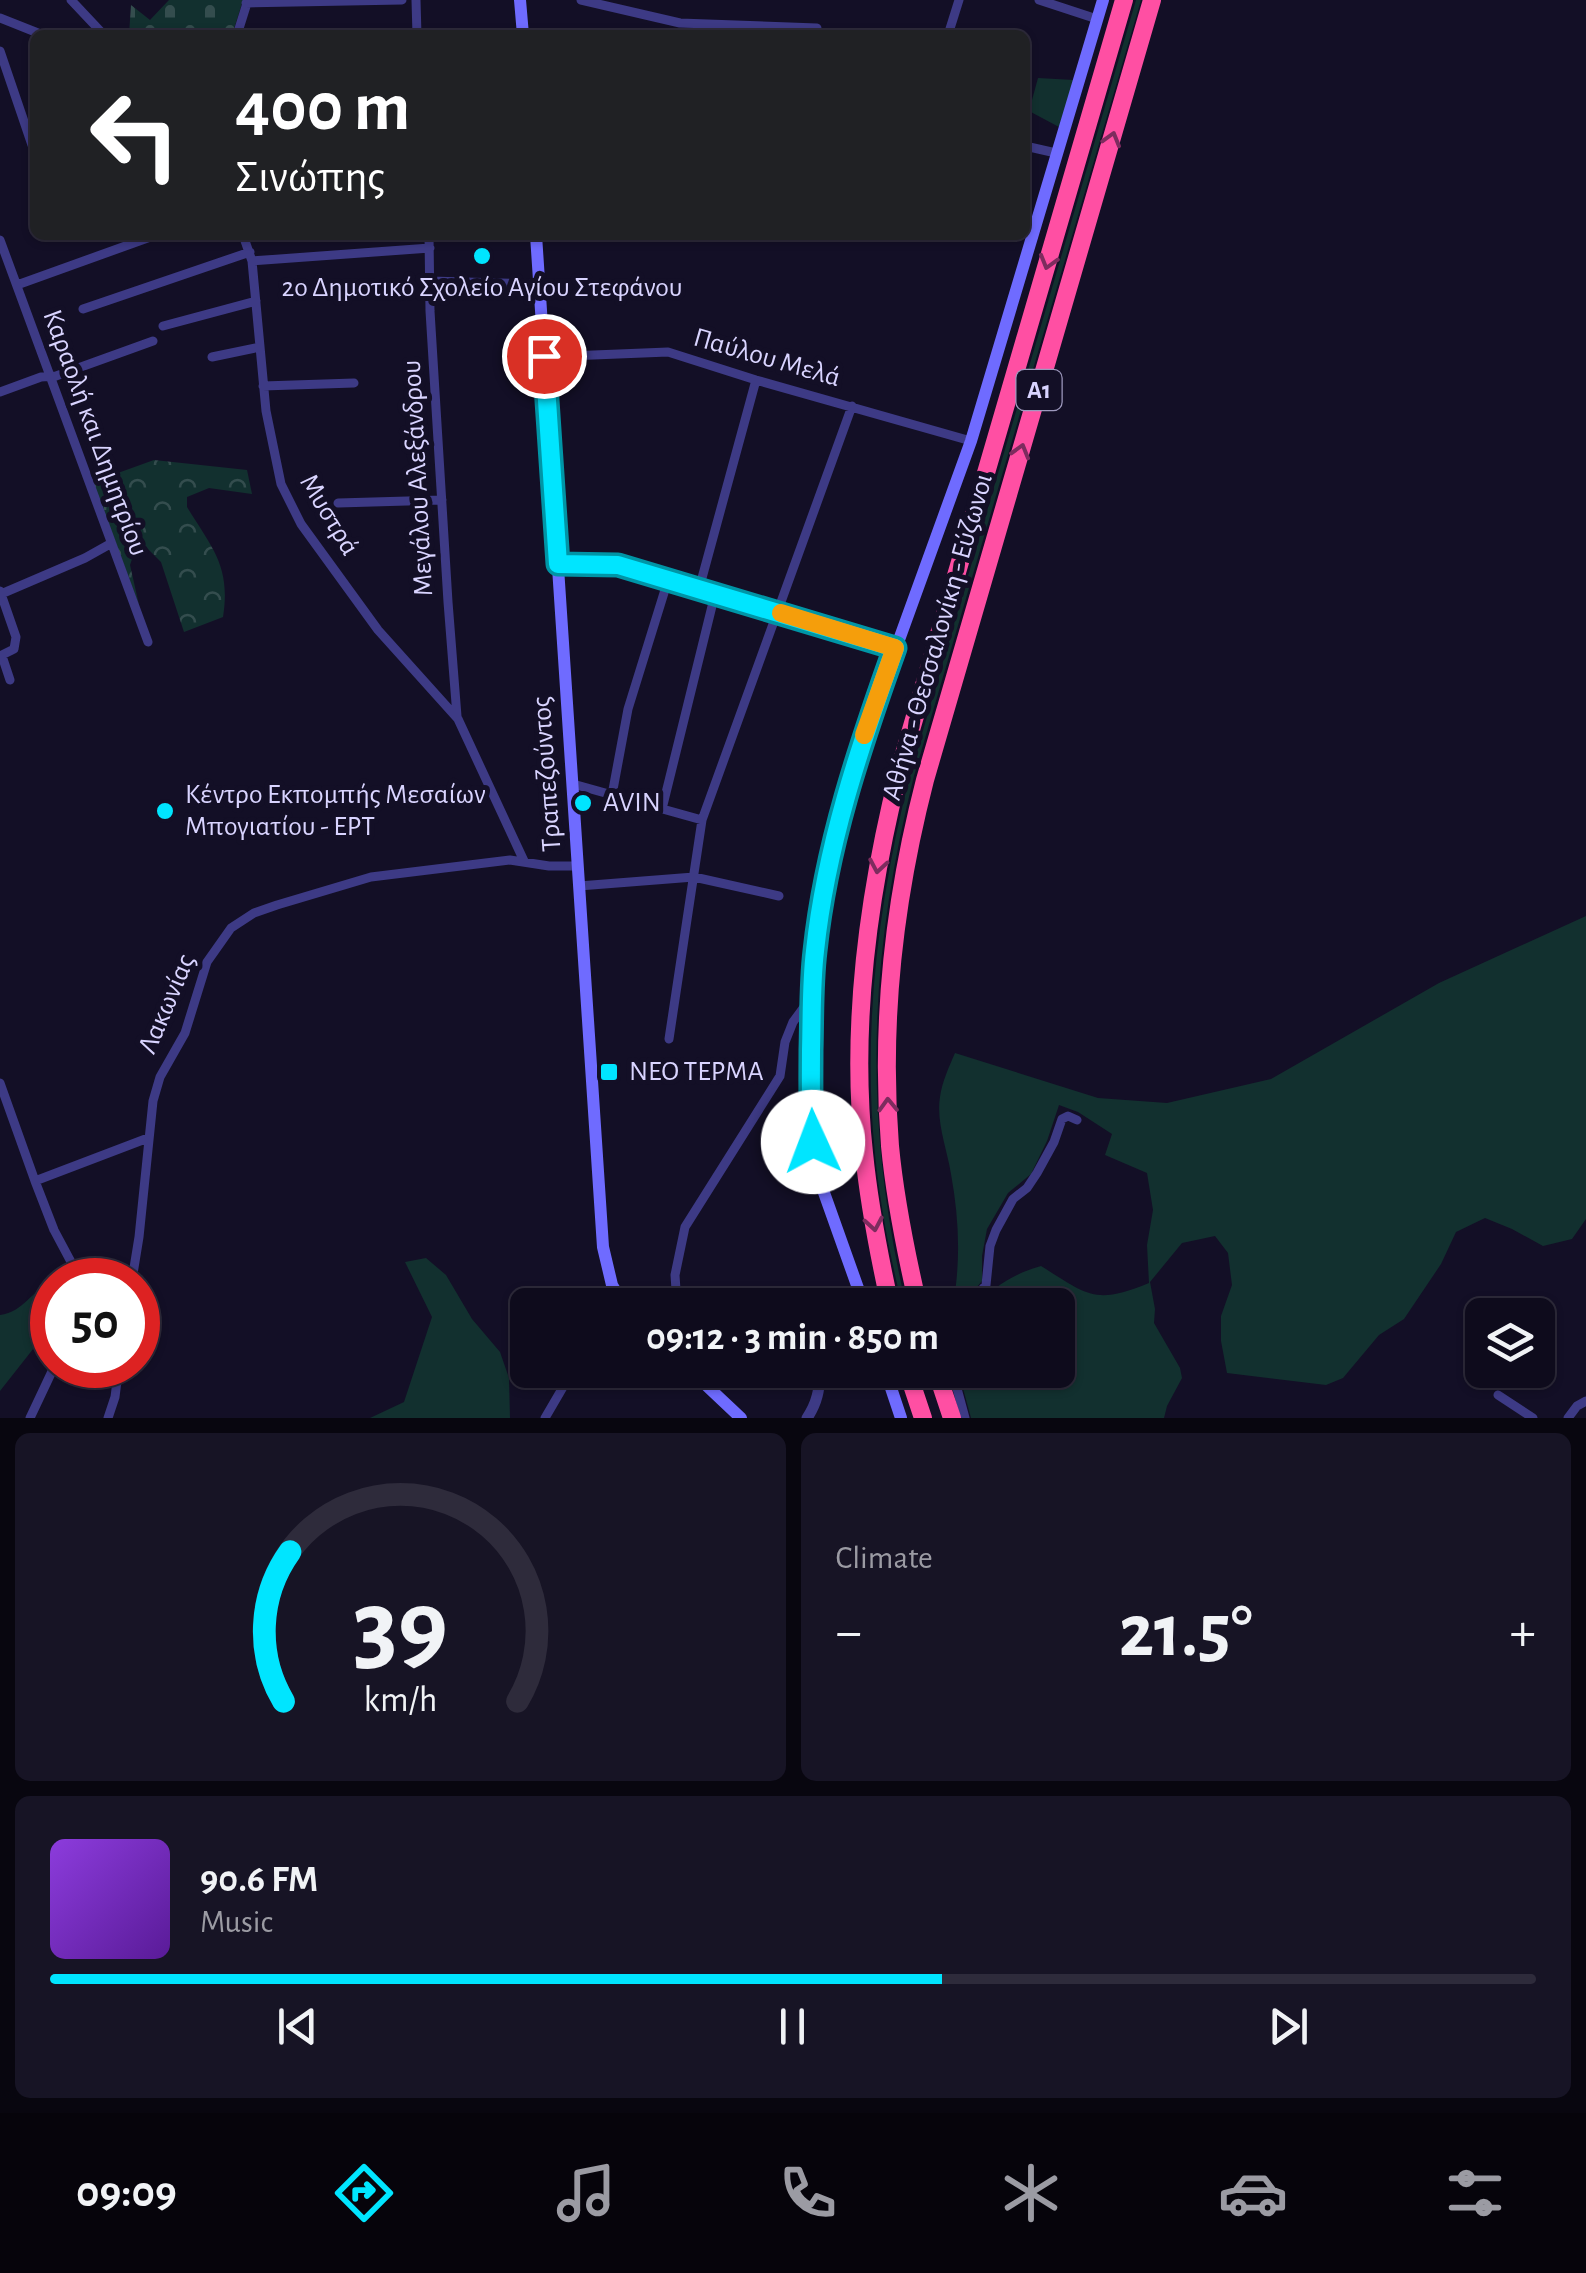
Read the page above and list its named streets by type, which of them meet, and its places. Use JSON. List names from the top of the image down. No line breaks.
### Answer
{"streets":{"highway":["Α1","Αθήνα - Θεσσαλονίκη - Εύζωνοι"],"main road":["Τραπεζούντος"],"street":["Παύλου Μελά","Καραολή και Δημητρίου","Μεγάλου Αλεξάνδρου","Μυστρά","Λακωνίας"]},"crossings":[["Παύλου Μελά","Τραπεζούντος"],["Μεγάλου Αλεξάνδρου","Μυστρά"],["Τραπεζούντος","Λακωνίας"]],"places":{"other":["2ο Δημοτικό Σχολείο Αγίου Στεφάνου","AVIN","Κέντρο Εκπομπής Μεσαίων Μπογιατίου - ΕΡΤ"],"transit":["ΝΕΟ ΤΕΡΜΑ"]},"page":{"turn":["400 m","Σινώπης"],"limit":"50","trip":"09:12 · 3 min · 850 m","tile":"Climate","heat":["−","21.5°","+"],"song":["90.6 FM","Music"],"tabs":"09:09","gauge":["39","km/h"]}}
